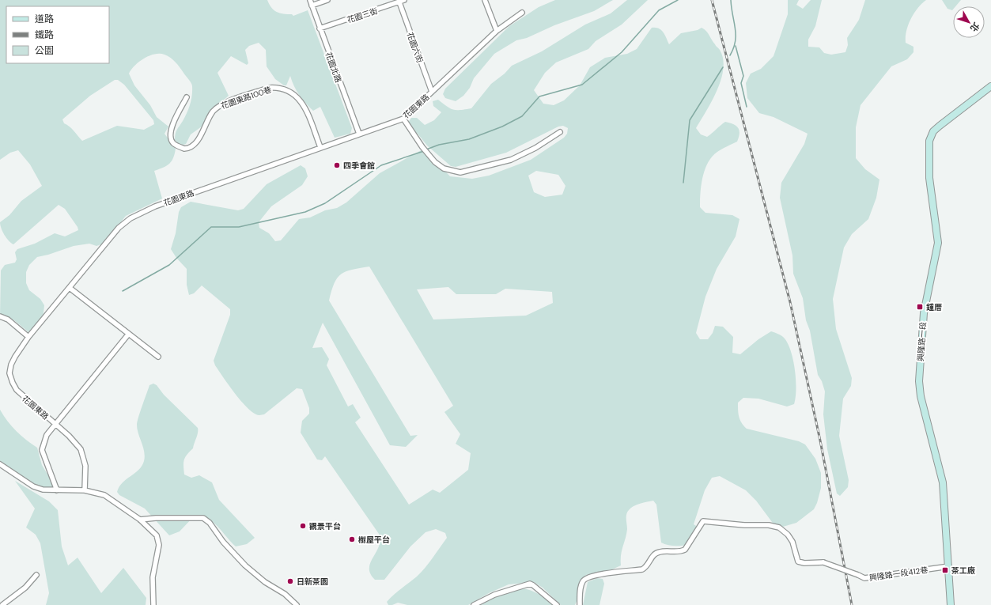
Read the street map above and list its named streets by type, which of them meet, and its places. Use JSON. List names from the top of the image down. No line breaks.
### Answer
{"streets":{"street":["花園三街","花園六街","花園北路","花園東路100巷","花園東路","興隆路一段","興隆路一段412巷"]},"crossings":[["花園三街","花園六街"],["花園三街","花園北路"],["花園六街","花園東路"],["花園北路","花園東路"],["花園東路100巷","花園東路"],["興隆路一段","興隆路一段412巷"]],"places":{"other":["四季會館","觀景平台","樹屋平台","日新茶園"],"transit":["鍾厝","茶工廠"]},"legend":["道路","鐵路","公園"],"north":"bottom right"}
